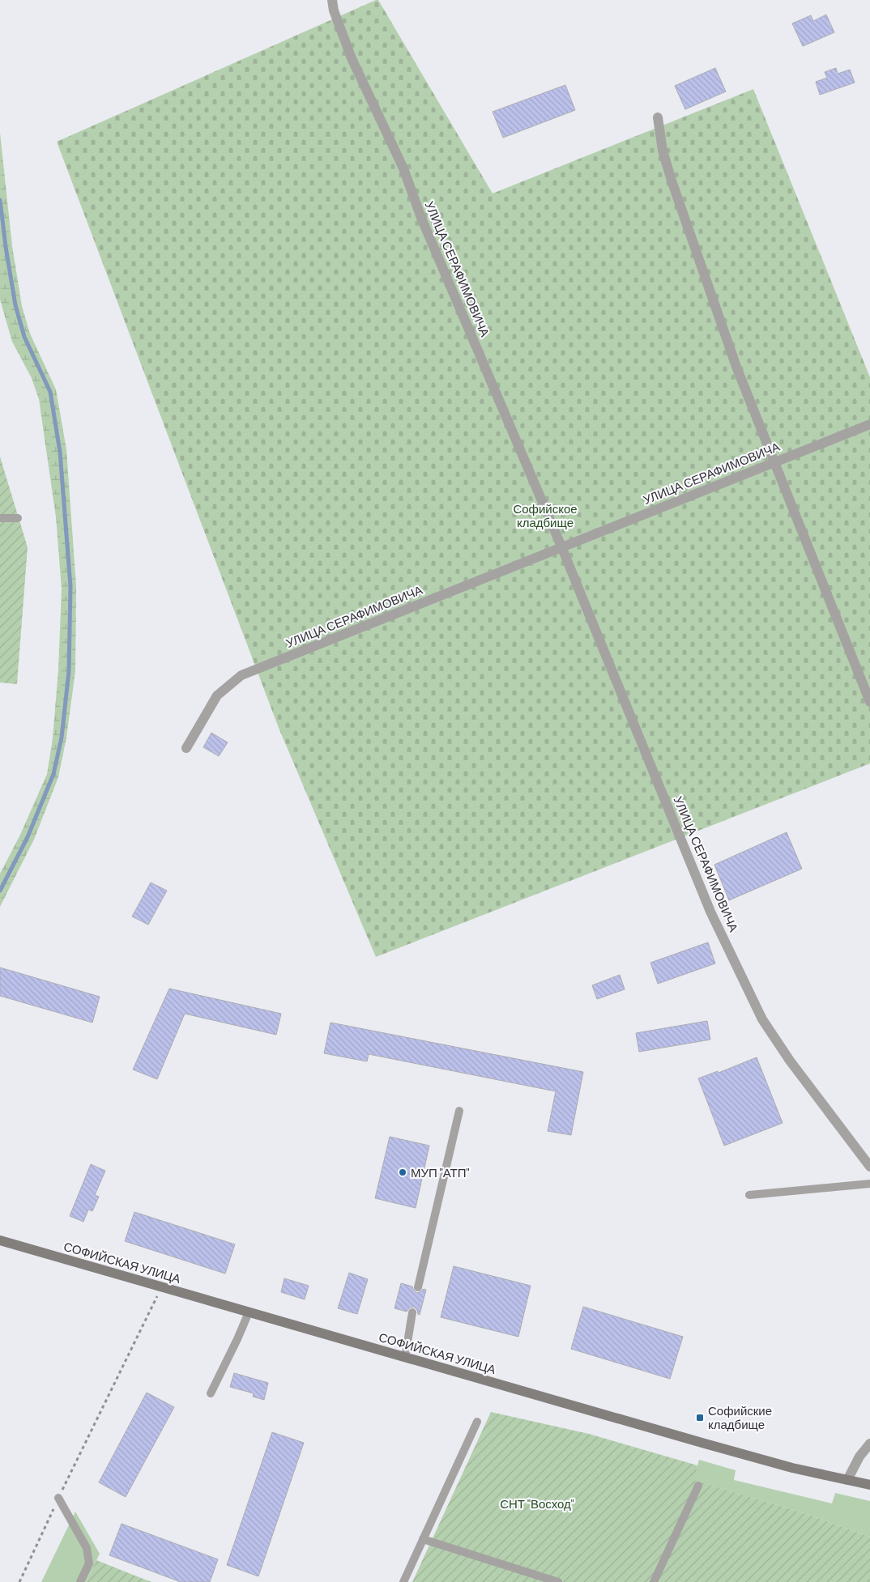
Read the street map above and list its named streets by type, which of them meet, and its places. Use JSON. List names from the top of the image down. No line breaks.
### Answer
{"streets":{"main road":["СОФИЙСКАЯ УЛИЦА"],"street":["УЛИЦА СЕРАФИМОВИЧА"]},"parks":["Софийское кладбище","СНТ \"Восход\""],"places":{"other":["МУП \"АТП\""],"transit":["Софийские кладбище"]}}
